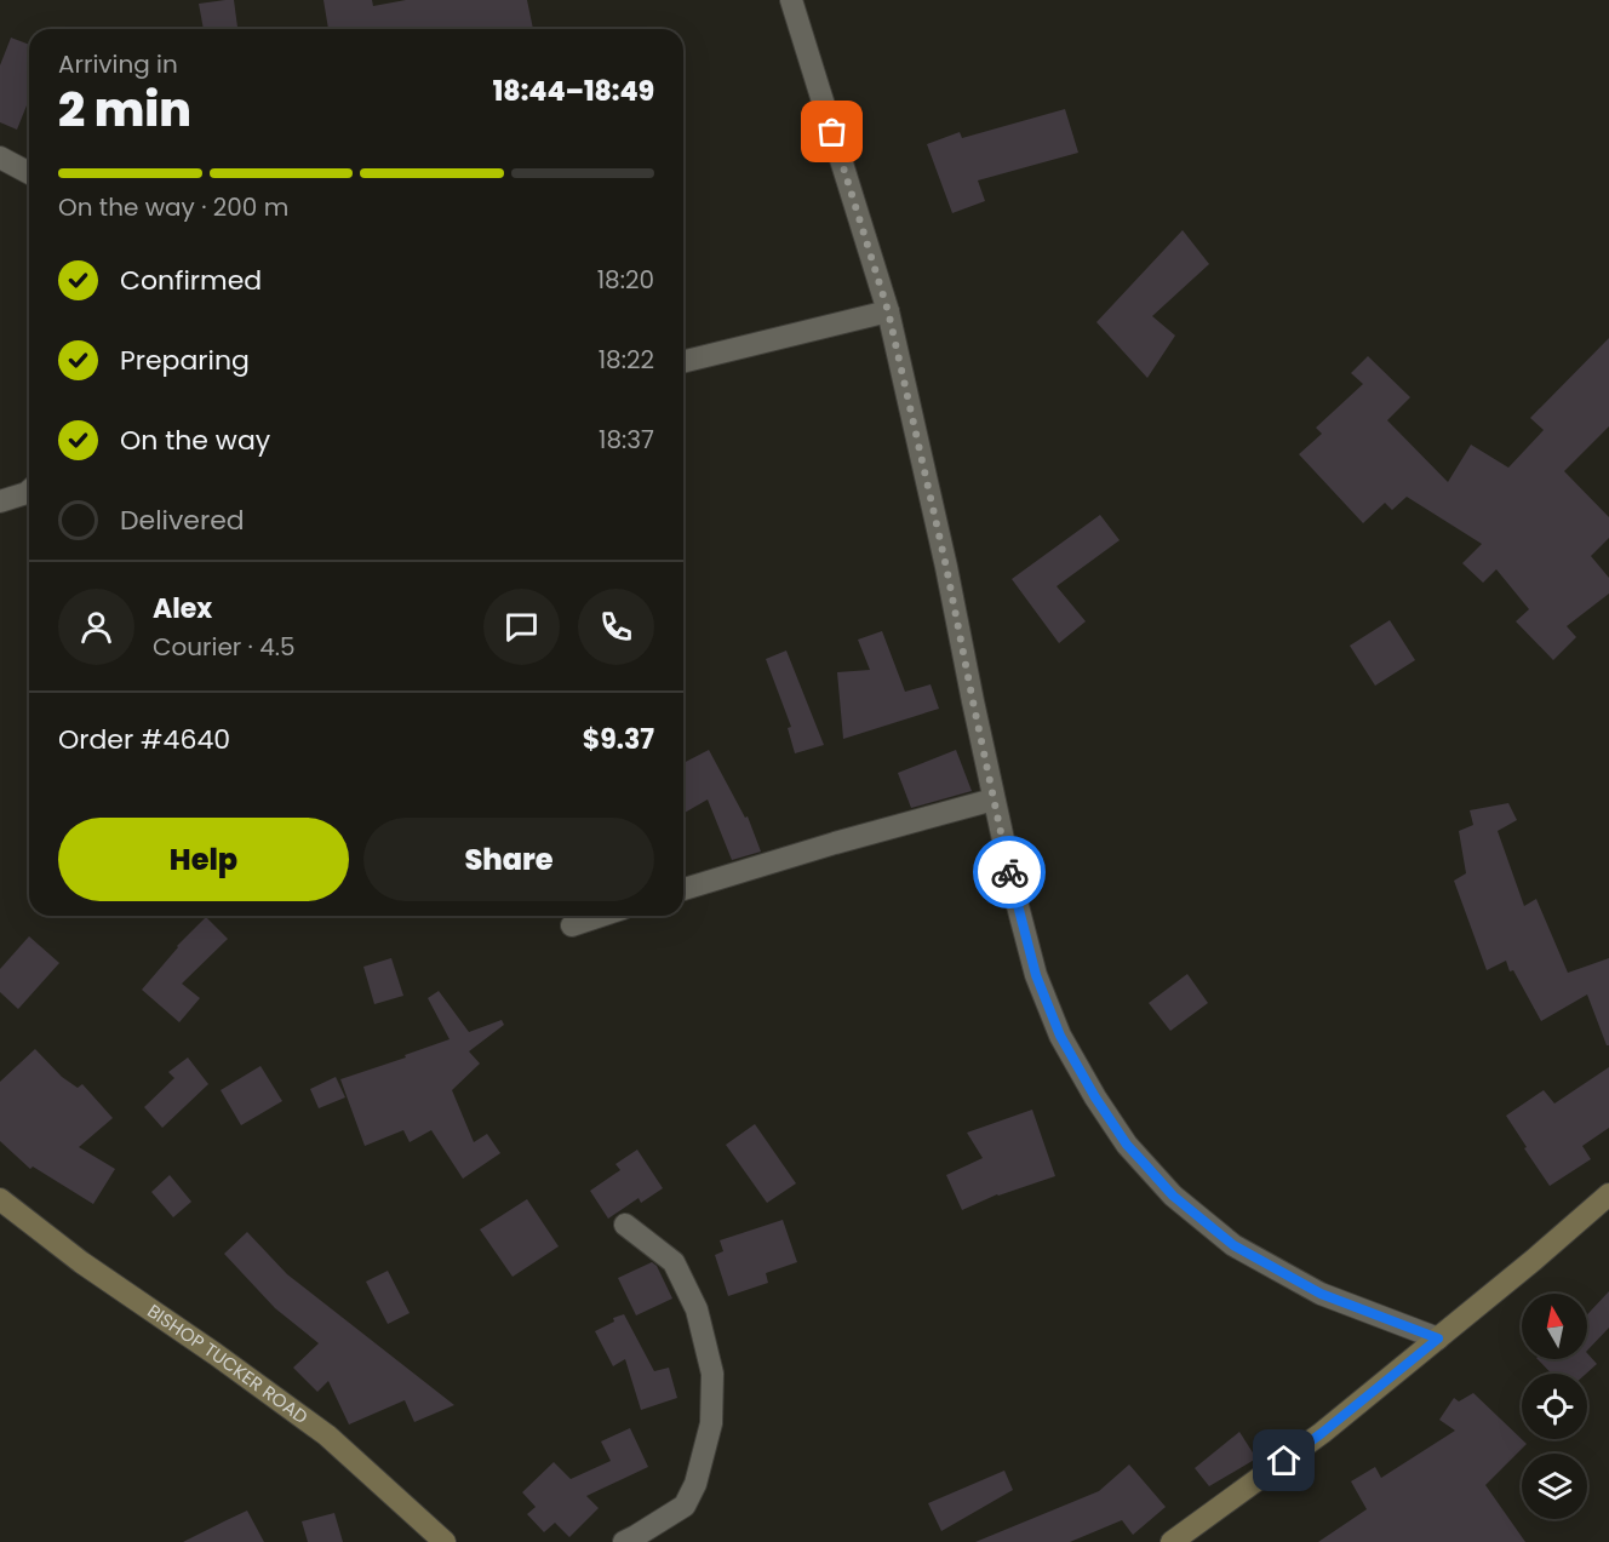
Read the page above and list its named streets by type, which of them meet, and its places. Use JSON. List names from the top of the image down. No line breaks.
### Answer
{"streets":{"main road":["BISHOP TUCKER ROAD"]},"north":"top","page":{"heading":["2 min","Arriving in","18:44–18:49"],"panel":["Alex","Courier · 4.5","Order #4640","$9.37"],"bar":"On the way · 200 m","list":[["Confirmed","18:20"],["Preparing","18:22"],["On the way","18:37"],"Delivered"],"buttons":["Help","Share"]}}
